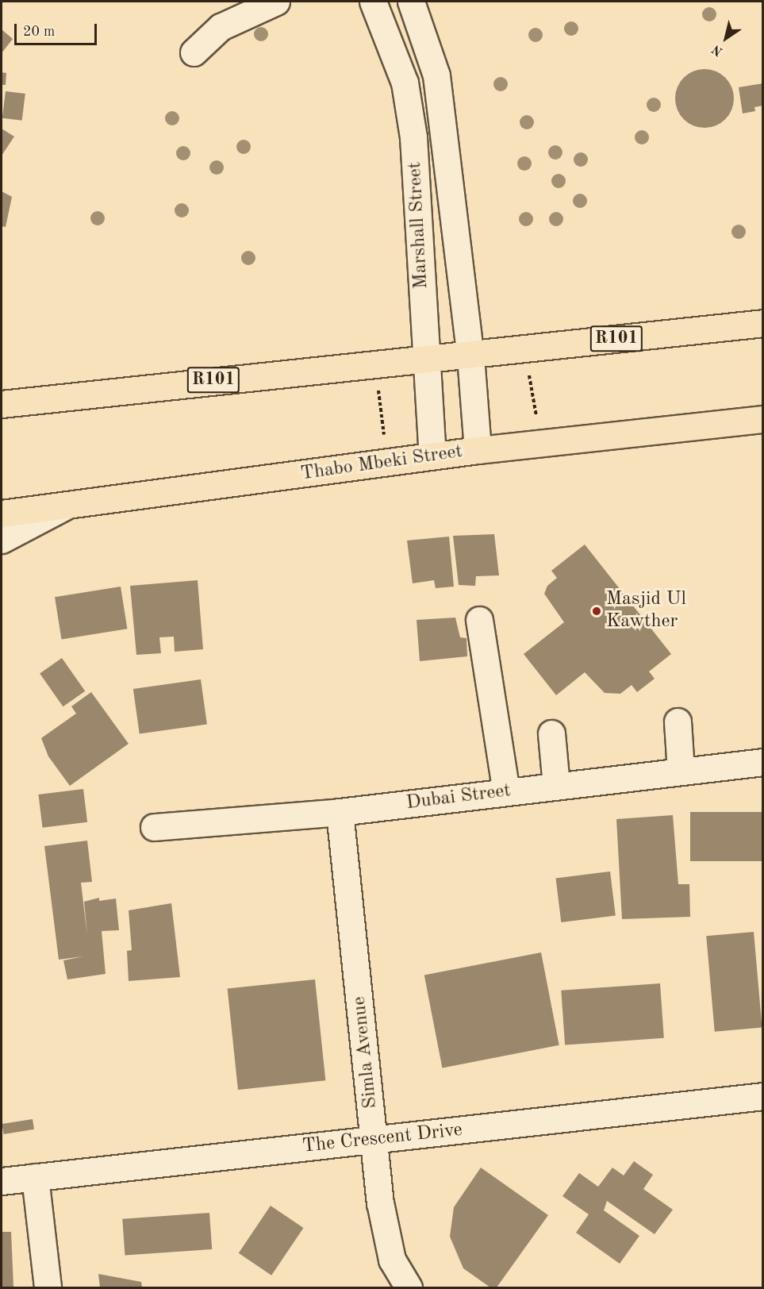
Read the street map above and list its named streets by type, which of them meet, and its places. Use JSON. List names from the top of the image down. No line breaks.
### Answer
{"streets":{"main road":["R101","Thabo Mbeki Street"],"street":["Marshall Street","Dubai Street","Simla Avenue","The Crescent Drive"]},"crossings":[["Marshall Street","R101"],["Marshall Street","Thabo Mbeki Street"],["Dubai Street","Simla Avenue"],["Simla Avenue","The Crescent Drive"]],"places":["Masjid Ul Kawther"],"scale_bar":"20 m","north":"bottom left"}
